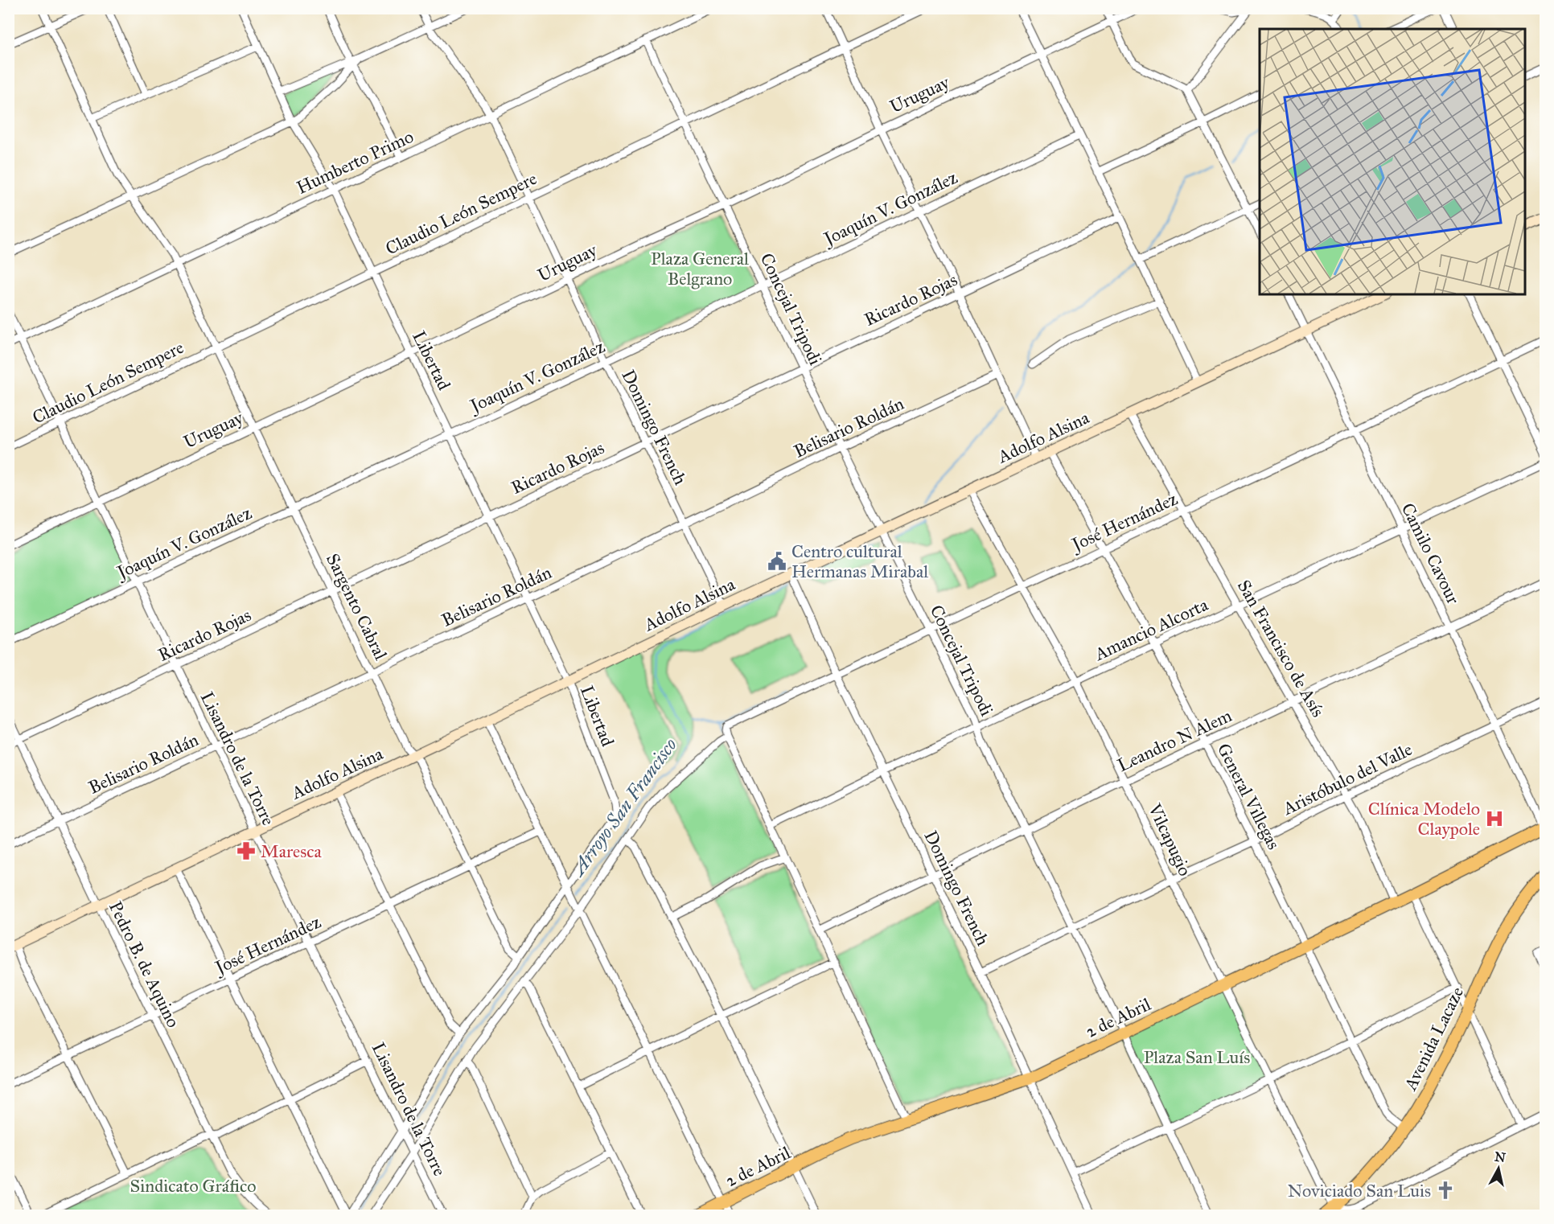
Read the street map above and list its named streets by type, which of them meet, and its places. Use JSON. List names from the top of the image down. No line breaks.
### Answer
{"streets":{"main road":["2 de Abril","Avenida Lacaze"],"street":["Uruguay","Humberto Primo","Joaquín V. González","Claudio León Sempere","Ricardo Rojas","Concejal Tripodi","Libertad","Domingo French","Belisario Roldán","Adolfo Alsina","José Hernández","Camilo Cavour","Sargento Cabral","Amancio Alcorta","San Francisco de Asís","Leandro N Alem","Lisandro de la Torre","Aristóbulo del Valle","General Villegas","Vilcapugio","Pedro B. de Aquino"]},"crossings":[["Uruguay","Concejal Tripodi"],["Uruguay","Libertad"],["Uruguay","Domingo French"],["Uruguay","Sargento Cabral"],["Uruguay","Lisandro de la Torre"],["Humberto Primo","Concejal Tripodi"],["Humberto Primo","Libertad"],["Humberto Primo","Domingo French"],["Humberto Primo","Sargento Cabral"],["Humberto Primo","Lisandro de la Torre"],["Joaquín V. González","Concejal Tripodi"],["Joaquín V. González","Libertad"],["Joaquín V. González","Domingo French"],["Joaquín V. González","Sargento Cabral"],["Joaquín V. González","Lisandro de la Torre"],["Claudio León Sempere","Concejal Tripodi"],["Claudio León Sempere","Libertad"],["Claudio León Sempere","Domingo French"],["Claudio León Sempere","Sargento Cabral"],["Claudio León Sempere","Lisandro de la Torre"],["Ricardo Rojas","Concejal Tripodi"],["Ricardo Rojas","Libertad"],["Ricardo Rojas","Domingo French"],["Ricardo Rojas","Sargento Cabral"],["Ricardo Rojas","Lisandro de la Torre"],["Ricardo Rojas","Pedro B. de Aquino"],["Concejal Tripodi","Belisario Roldán"],["Concejal Tripodi","Adolfo Alsina"],["Concejal Tripodi","José Hernández"],["Concejal Tripodi","Amancio Alcorta"],["Concejal Tripodi","Leandro N Alem"],["Concejal Tripodi","Aristóbulo del Valle"],["Concejal Tripodi","2 de Abril"],["Libertad","Belisario Roldán"],["Libertad","Adolfo Alsina"],["Domingo French","Belisario Roldán"],["Domingo French","Adolfo Alsina"],["Domingo French","José Hernández"],["Domingo French","Amancio Alcorta"],["Domingo French","Leandro N Alem"],["Domingo French","Aristóbulo del Valle"],["Domingo French","2 de Abril"],["Belisario Roldán","Sargento Cabral"],["Belisario Roldán","Lisandro de la Torre"],["Belisario Roldán","Pedro B. de Aquino"],["Adolfo Alsina","Camilo Cavour"],["Adolfo Alsina","Sargento Cabral"],["Adolfo Alsina","San Francisco de Asís"],["Adolfo Alsina","Lisandro de la Torre"],["Adolfo Alsina","General Villegas"],["Adolfo Alsina","Vilcapugio"],["Adolfo Alsina","Pedro B. de Aquino"],["José Hernández","Camilo Cavour"],["José Hernández","Sargento Cabral"],["José Hernández","San Francisco de Asís"],["José Hernández","Lisandro de la Torre"],["José Hernández","General Villegas"],["José Hernández","Vilcapugio"],["José Hernández","Pedro B. de Aquino"],["Camilo Cavour","Amancio Alcorta"],["Camilo Cavour","Leandro N Alem"],["Camilo Cavour","Aristóbulo del Valle"],["Camilo Cavour","2 de Abril"],["Amancio Alcorta","San Francisco de Asís"],["Amancio Alcorta","General Villegas"],["Amancio Alcorta","Vilcapugio"],["San Francisco de Asís","Leandro N Alem"],["San Francisco de Asís","Aristóbulo del Valle"],["San Francisco de Asís","2 de Abril"],["Leandro N Alem","General Villegas"],["Leandro N Alem","Vilcapugio"],["Aristóbulo del Valle","General Villegas"],["Aristóbulo del Valle","Vilcapugio"],["General Villegas","2 de Abril"],["General Villegas","Avenida Lacaze"],["Vilcapugio","2 de Abril"],["Vilcapugio","Avenida Lacaze"]],"water":["Arroyo San Francisco"],"parks":["Plaza General Belgrano","Plaza San Luís","Sindicato Gráfico"],"places":{"public building":["Centro cultural Hermanas Mirabal"],"hospital":["Clínica Modelo Claypole"],"pharmacy":["Maresca"],"church":["Noviciado San Luis"]},"north":"top"}
